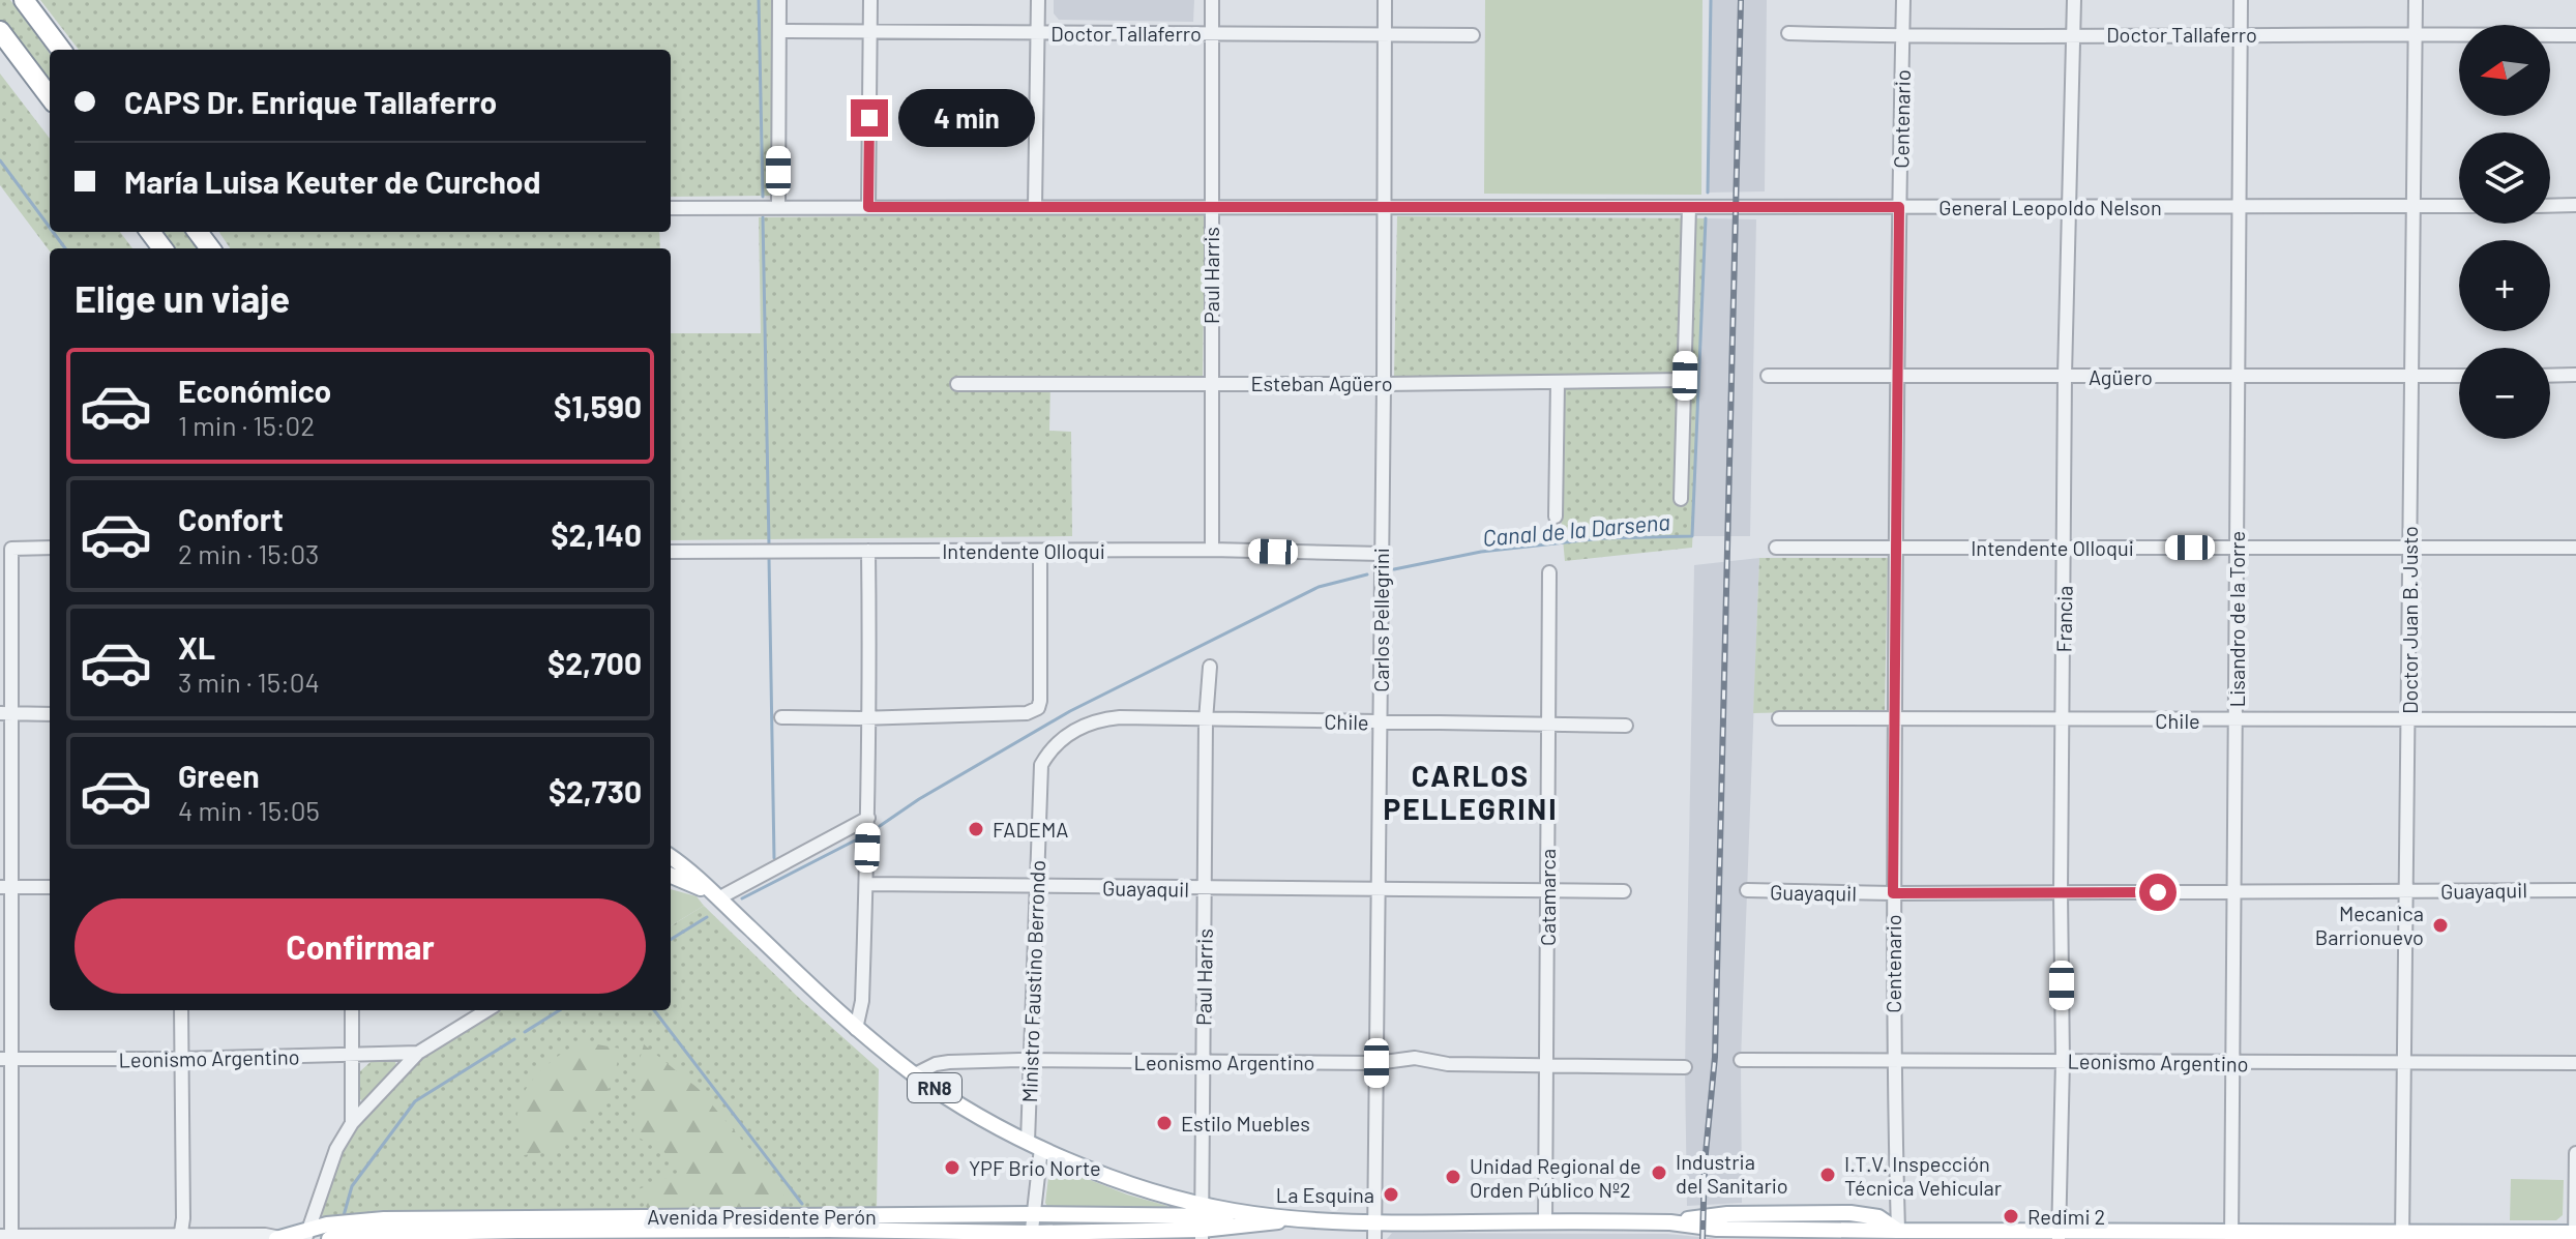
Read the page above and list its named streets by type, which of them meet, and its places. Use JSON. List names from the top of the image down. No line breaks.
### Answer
{"streets":{"main road":["RN8","Avenida Presidente Perón"],"street":["Doctor Tallaferro","Centenario","General Leopoldo Nelson","Paul Harris","Agüero","Esteban Agüero","Intendente Olloqui","Francia","Lisandro de la Torre","Carlos Pellegrini","Doctor Juan B. Justo","Chile","Guayaquil","Catamarca","Ministro Faustino Berrondo","Leonismo Argentino"]},"crossings":[["Doctor Tallaferro","Centenario"],["Doctor Tallaferro","Paul Harris"],["Doctor Tallaferro","Francia"],["Doctor Tallaferro","Lisandro de la Torre"],["Doctor Tallaferro","Carlos Pellegrini"],["Doctor Tallaferro","Doctor Juan B. Justo"],["Centenario","General Leopoldo Nelson"],["Centenario","Agüero"],["Centenario","Intendente Olloqui"],["Centenario","Chile"],["Centenario","Guayaquil"],["Centenario","Leonismo Argentino"],["Centenario","Avenida Presidente Perón"],["General Leopoldo Nelson","Paul Harris"],["General Leopoldo Nelson","Francia"],["General Leopoldo Nelson","Lisandro de la Torre"],["General Leopoldo Nelson","Carlos Pellegrini"],["General Leopoldo Nelson","Doctor Juan B. Justo"],["Paul Harris","Esteban Agüero"],["Paul Harris","Intendente Olloqui"],["Paul Harris","Chile"],["Paul Harris","Guayaquil"],["Paul Harris","Leonismo Argentino"],["Paul Harris","RN8"],["Paul Harris","Avenida Presidente Perón"],["Agüero","Francia"],["Agüero","Lisandro de la Torre"],["Agüero","Doctor Juan B. Justo"],["Esteban Agüero","Carlos Pellegrini"],["Intendente Olloqui","Francia"],["Intendente Olloqui","Lisandro de la Torre"],["Intendente Olloqui","Carlos Pellegrini"],["Intendente Olloqui","Doctor Juan B. Justo"],["Francia","Chile"],["Francia","Guayaquil"],["Francia","Leonismo Argentino"],["Francia","Avenida Presidente Perón"],["Lisandro de la Torre","Chile"],["Lisandro de la Torre","Guayaquil"],["Lisandro de la Torre","Leonismo Argentino"],["Lisandro de la Torre","Avenida Presidente Perón"],["Carlos Pellegrini","Chile"],["Carlos Pellegrini","Guayaquil"],["Carlos Pellegrini","Leonismo Argentino"],["Carlos Pellegrini","Avenida Presidente Perón"],["Doctor Juan B. Justo","Chile"],["Doctor Juan B. Justo","Guayaquil"],["Doctor Juan B. Justo","Leonismo Argentino"],["Doctor Juan B. Justo","Avenida Presidente Perón"],["Chile","Catamarca"],["Chile","Ministro Faustino Berrondo"],["Guayaquil","Catamarca"],["Guayaquil","Ministro Faustino Berrondo"],["Catamarca","Leonismo Argentino"],["Catamarca","Avenida Presidente Perón"],["Ministro Faustino Berrondo","Leonismo Argentino"],["Ministro Faustino Berrondo","RN8"],["Ministro Faustino Berrondo","Avenida Presidente Perón"],["Leonismo Argentino","RN8"],["RN8","Avenida Presidente Perón"]],"districts":["CARLOS PELLEGRINI"],"water":["Canal de la Darsena"],"places":["FADEMA","Mecanica Barrionuevo","Estilo Muebles","YPF Brio Norte","Industria del Sanitario","I.T.V. Inspección Técnica Vehicular","Unidad Regional de Orden Público Nº2","La Esquina","Redimi 2"],"north":"left","page":{"map_buttons":["+","−"],"banner":["CAPS Dr. Enrique Tallaferro","María Luisa Keuter de Curchod"],"bubble":"4 min","heading":"Elige un viaje","list":[{"name":"Económico","note":"1 min · 15:02","value":"$1,590"},{"name":"Confort","note":"2 min · 15:03","value":"$2,140"},{"name":"XL","note":"3 min · 15:04","value":"$2,700"},{"name":"Green","note":"4 min · 15:05","value":"$2,730"}],"buttons":"Confirmar"}}
